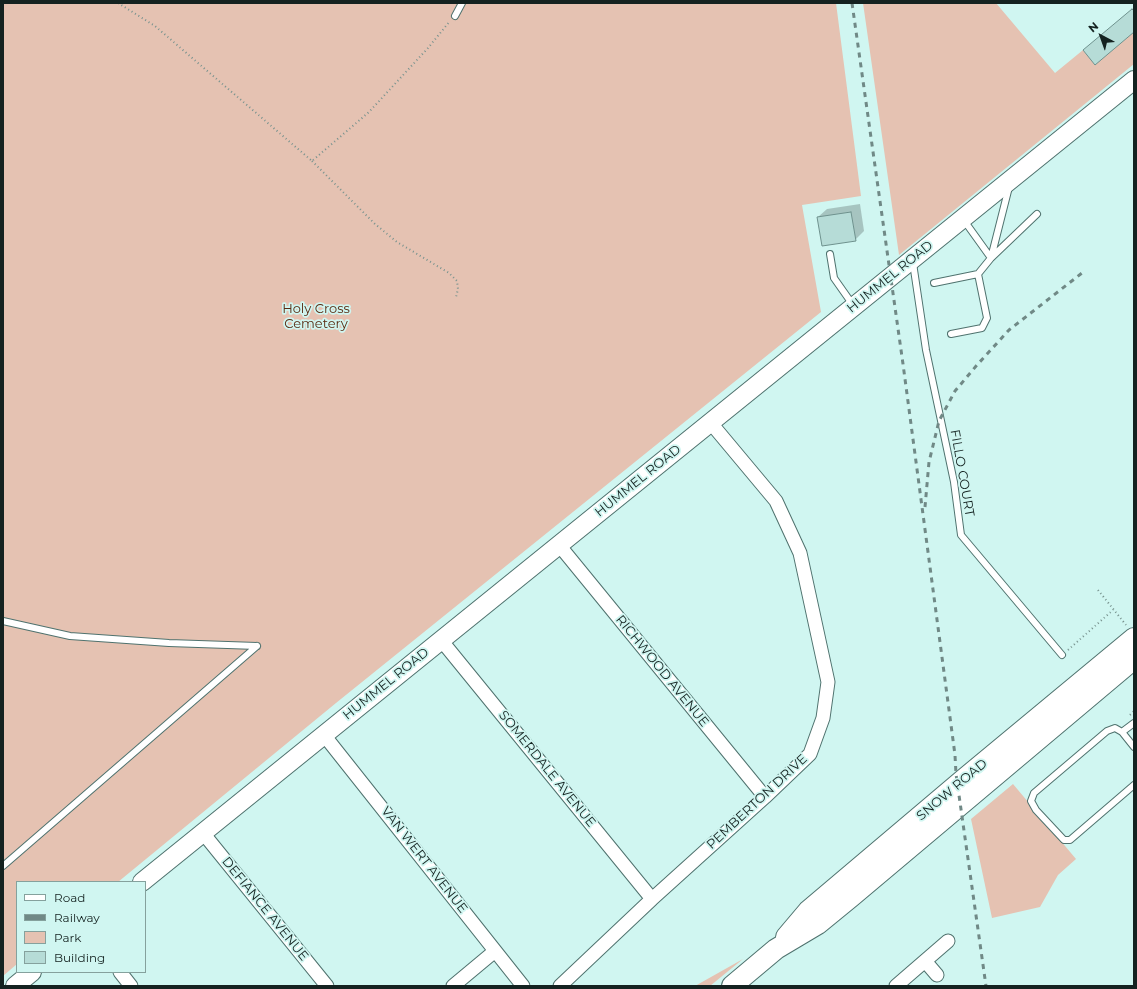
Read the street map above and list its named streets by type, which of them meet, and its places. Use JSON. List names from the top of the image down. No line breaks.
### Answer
{"streets":{"main road":["SNOW ROAD"],"street":["HUMMEL ROAD","RICHWOOD AVENUE","SOMERDALE AVENUE","PEMBERTON DRIVE","VAN WERT AVENUE","DEFIANCE AVENUE"],"lane":["FILLO COURT"]},"crossings":[["HUMMEL ROAD","FILLO COURT"],["HUMMEL ROAD","RICHWOOD AVENUE"],["HUMMEL ROAD","SOMERDALE AVENUE"],["HUMMEL ROAD","PEMBERTON DRIVE"],["HUMMEL ROAD","VAN WERT AVENUE"],["HUMMEL ROAD","DEFIANCE AVENUE"],["RICHWOOD AVENUE","PEMBERTON DRIVE"],["SOMERDALE AVENUE","PEMBERTON DRIVE"]],"parks":["Holy Cross Cemetery"],"legend":["Road","Railway","Park","Building"],"north":"top left"}
